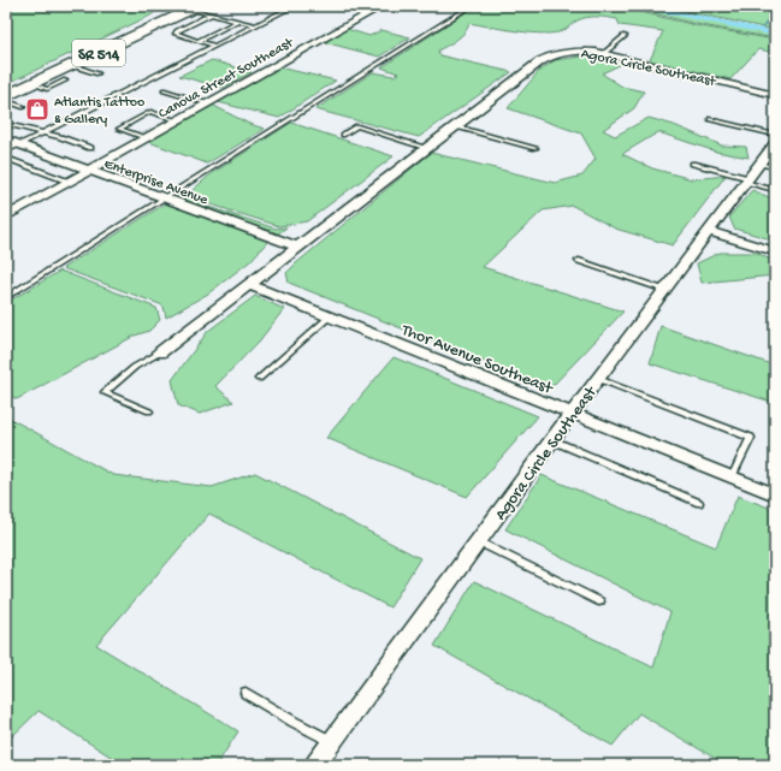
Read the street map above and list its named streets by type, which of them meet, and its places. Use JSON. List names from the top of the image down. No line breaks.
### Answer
{"streets":{"main road":["SR 514"],"street":["Agora Circle Southeast","Canova Street Southeast","Enterprise Avenue","Thor Avenue Southeast"]},"crossings":[["Agora Circle Southeast","Enterprise Avenue"],["Agora Circle Southeast","Thor Avenue Southeast"],["Canova Street Southeast","Enterprise Avenue"]],"places":{"shop":["Atlantis Tattoo & Gallery"]}}
